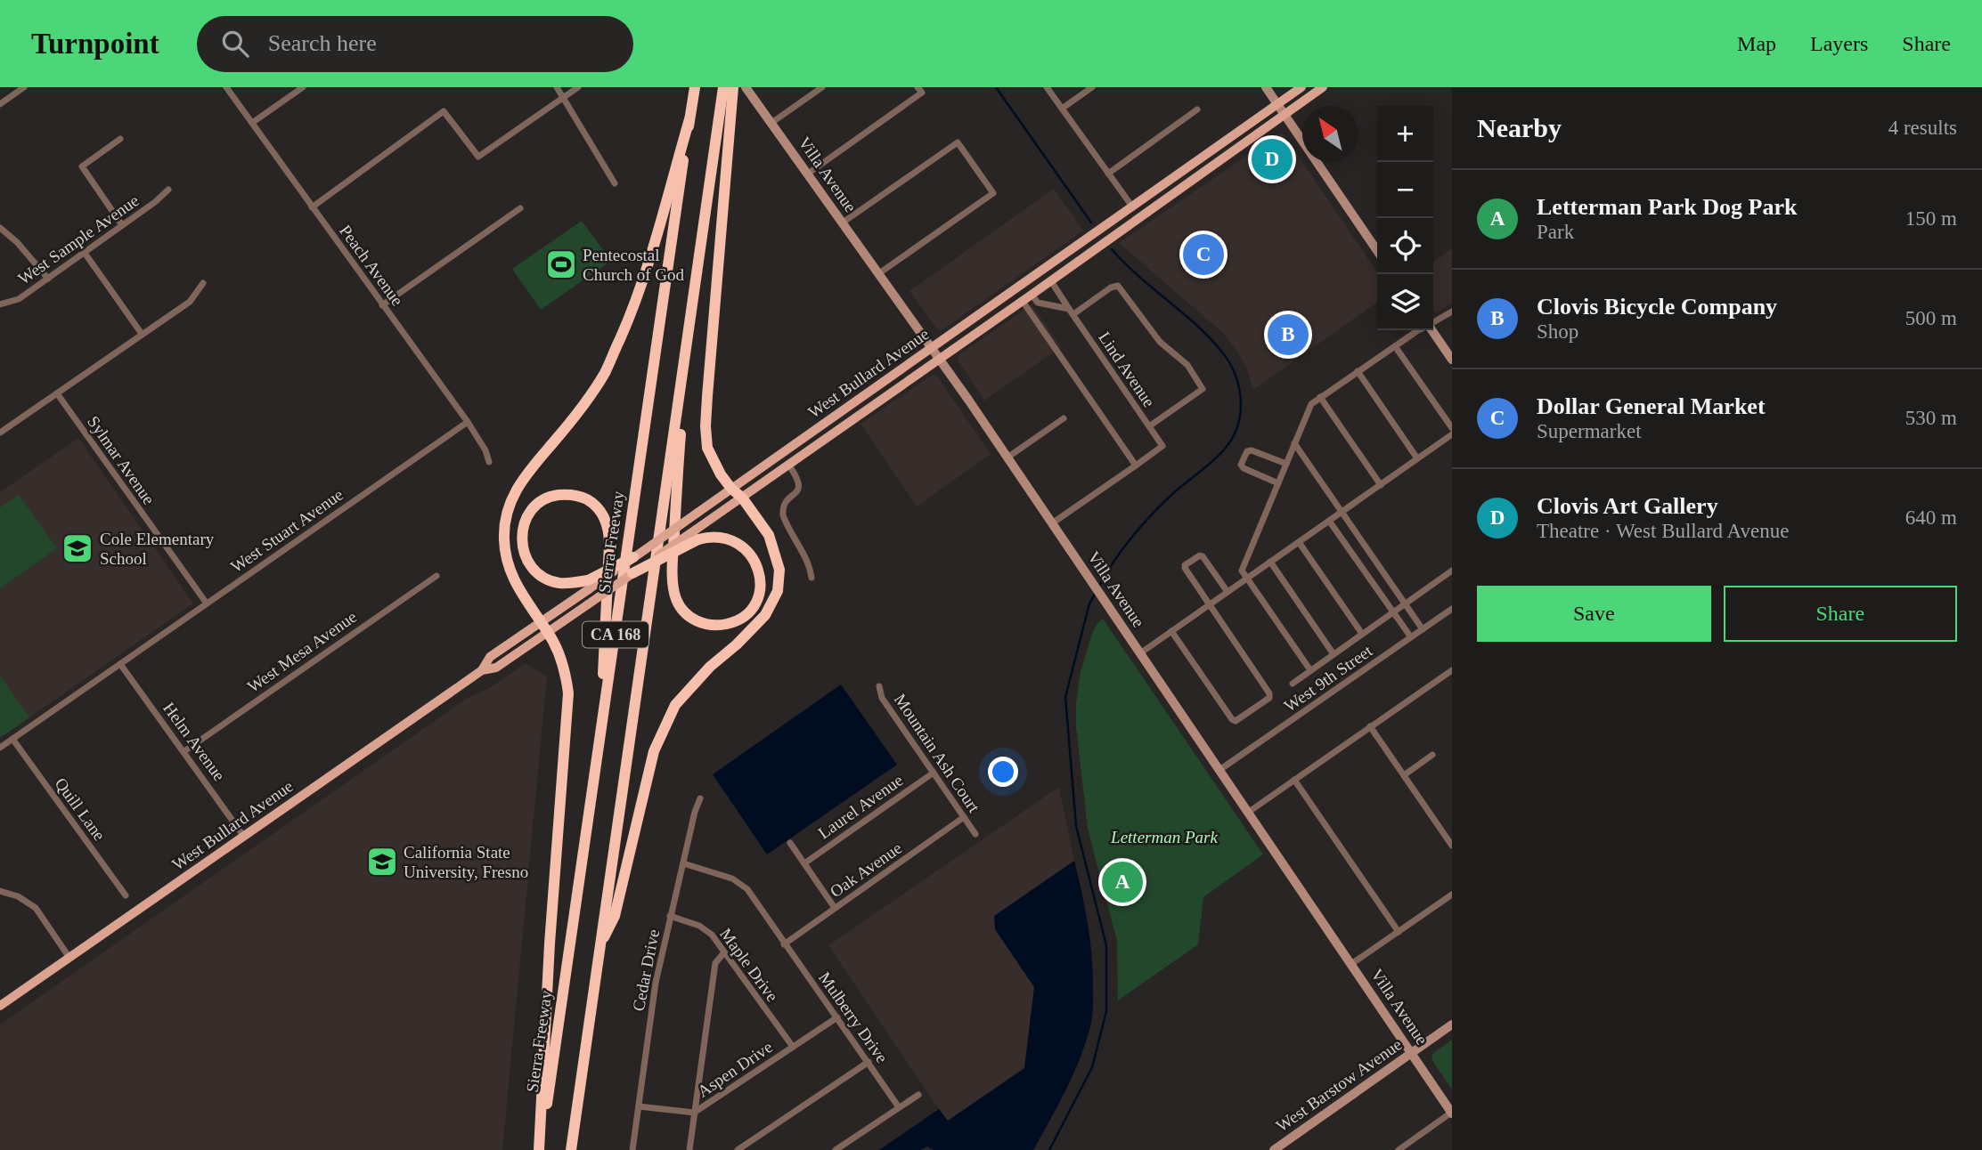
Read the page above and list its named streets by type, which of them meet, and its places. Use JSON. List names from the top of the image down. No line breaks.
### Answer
{"streets":{"highway":["Sierra Freeway","CA 168"],"main road":["Villa Avenue","West Bullard Avenue","West Barstow Avenue"],"street":["West Sample Avenue","Peach Avenue","Lind Avenue","Sylmar Avenue","West Stuart Avenue","West Mesa Avenue","West 9th Street","Helm Avenue","Mountain Ash Court","Laurel Avenue","Quill Lane","Oak Avenue","Maple Drive","Cedar Drive","Mulberry Drive","Aspen Drive"]},"crossings":[["Villa Avenue","West Bullard Avenue"],["Villa Avenue","West 9th Street"],["Villa Avenue","West Barstow Avenue"],["Peach Avenue","West Stuart Avenue"],["Lind Avenue","West Bullard Avenue"],["West Bullard Avenue","Helm Avenue"],["Sylmar Avenue","West Stuart Avenue"],["West Stuart Avenue","Helm Avenue"],["West Stuart Avenue","Quill Lane"],["West Mesa Avenue","Helm Avenue"],["Mountain Ash Court","Laurel Avenue"],["Mountain Ash Court","Oak Avenue"],["Oak Avenue","Mulberry Drive"],["Maple Drive","Cedar Drive"],["Maple Drive","Aspen Drive"],["Cedar Drive","Mulberry Drive"],["Cedar Drive","Aspen Drive"],["Mulberry Drive","Aspen Drive"]],"parks":["Letterman Park"],"places":{"sports":["Pentecostal Church of God"],"school or university":["Cole Elementary School","California State University, Fresno"]},"north":"top left","page":{"header":"Turnpoint","search":"Search here","nav":["Map","Layers","Share"],"heading":["Nearby","4 results"],"map_buttons":["+","−"],"pins":["D","C","B","A"],"list":[{"mark":"A","name":"Letterman Park Dog Park","note":"Park","value":"150 m"},{"mark":"B","name":"Clovis Bicycle Company","note":"Shop","value":"500 m"},{"mark":"C","name":"Dollar General Market","note":"Supermarket","value":"530 m"},{"mark":"D","name":"Clovis Art Gallery","note":"Theatre · West Bullard Avenue","value":"640 m"}],"buttons":["Save","Share"]}}
